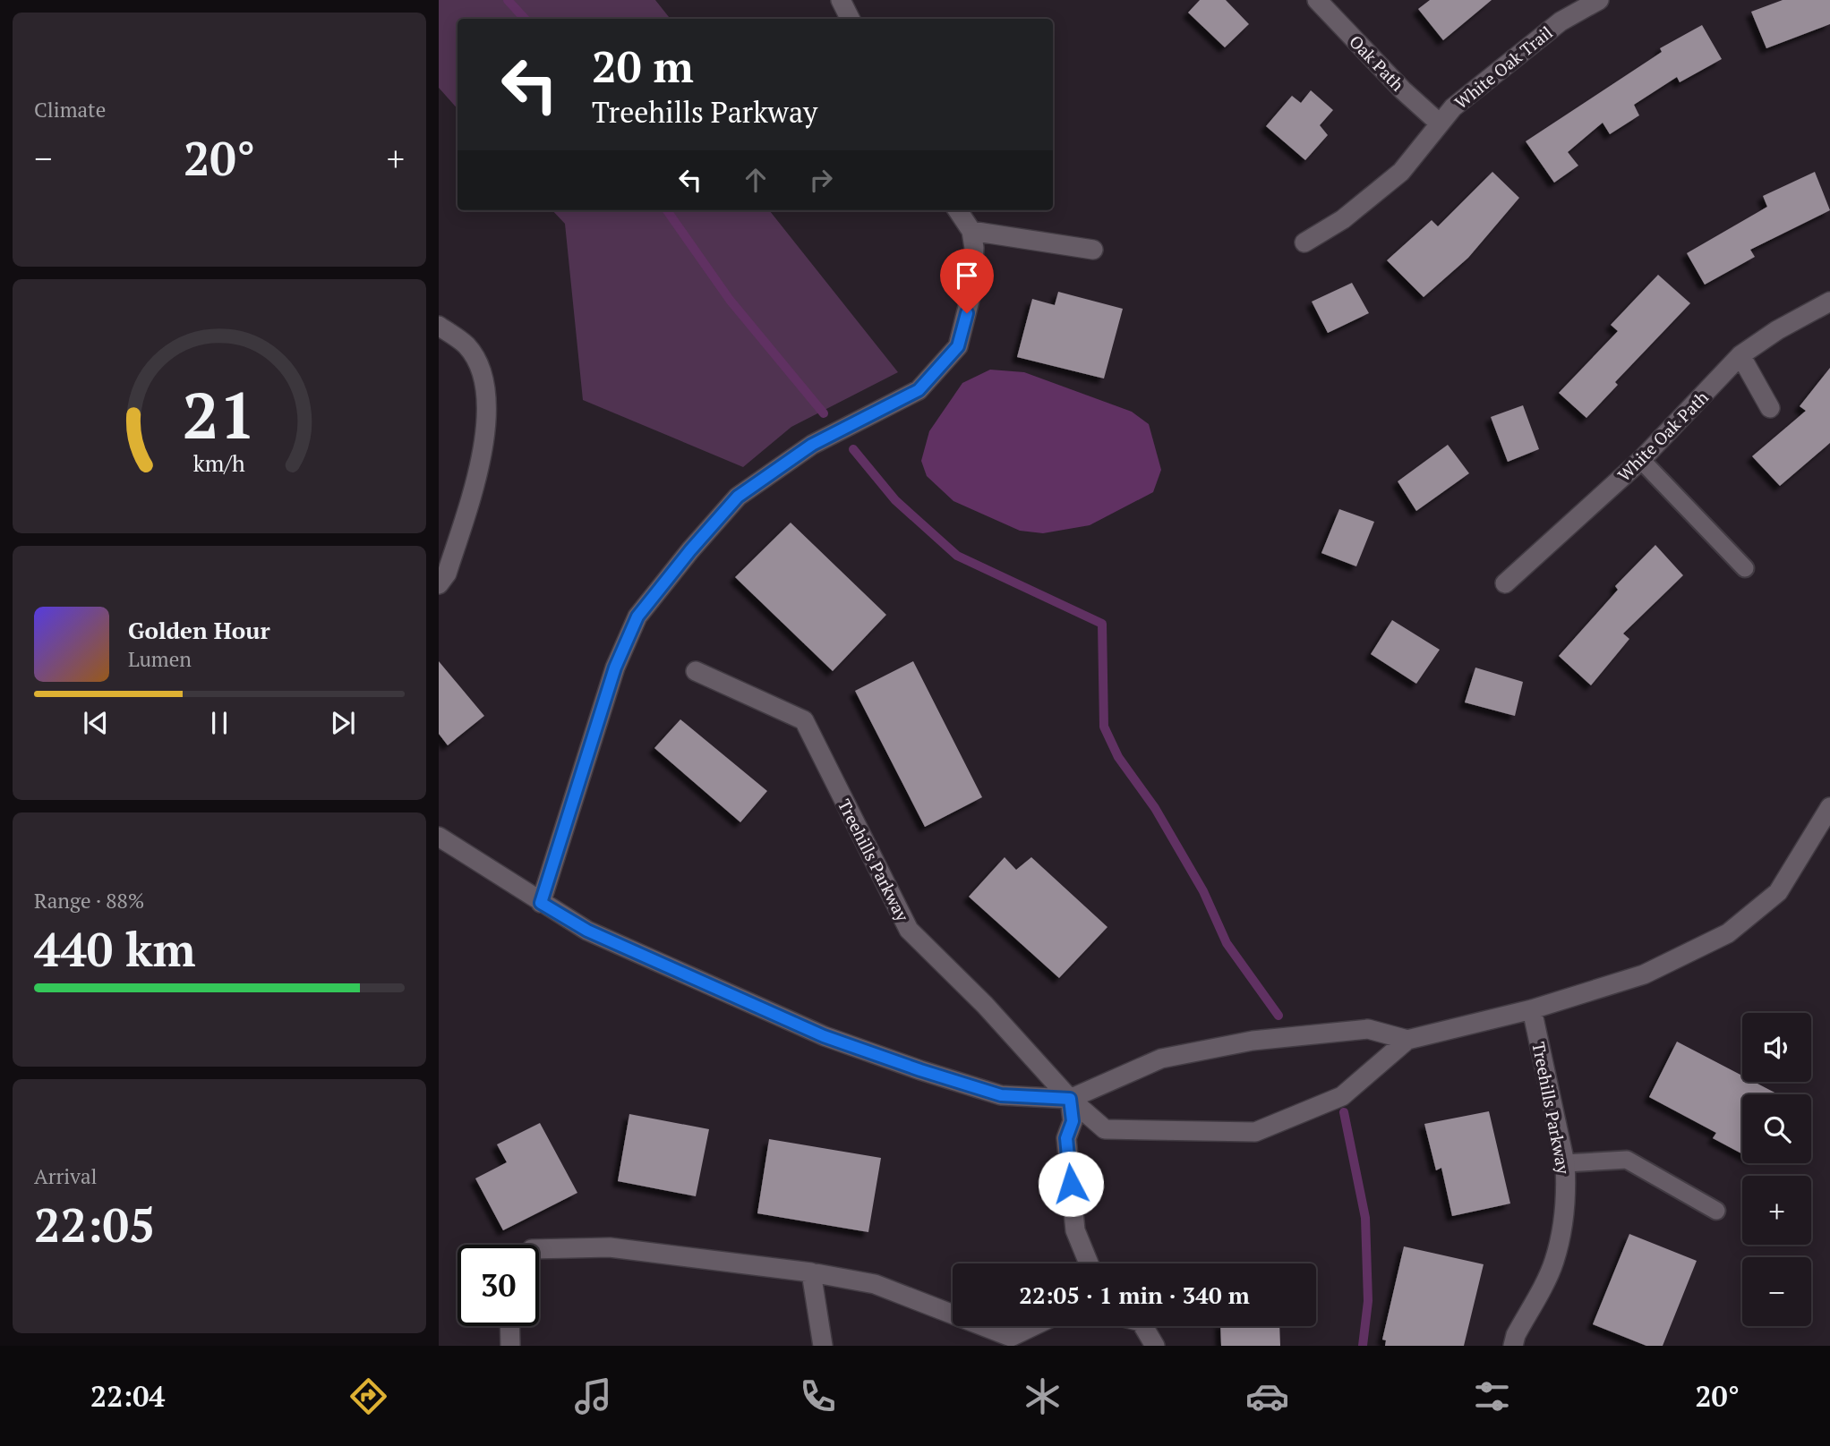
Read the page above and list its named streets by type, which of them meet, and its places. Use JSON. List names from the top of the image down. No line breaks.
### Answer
{"streets":{"street":["Oak Path","White Oak Trail","White Oak Path","Treehills Parkway"]},"crossings":[["Oak Path","White Oak Trail"]],"page":{"tile":["Climate",["Range · 88%","440 km"],["Arrival","22:05"]],"turn":["20 m","Treehills Parkway"],"heat":["−","20°","+"],"song":["Golden Hour","Lumen"],"map_buttons":["+","−"],"limit":"30","trip":"22:05 · 1 min · 340 m","tabs":["22:04","20°"],"gauge":["21","km/h"]}}
